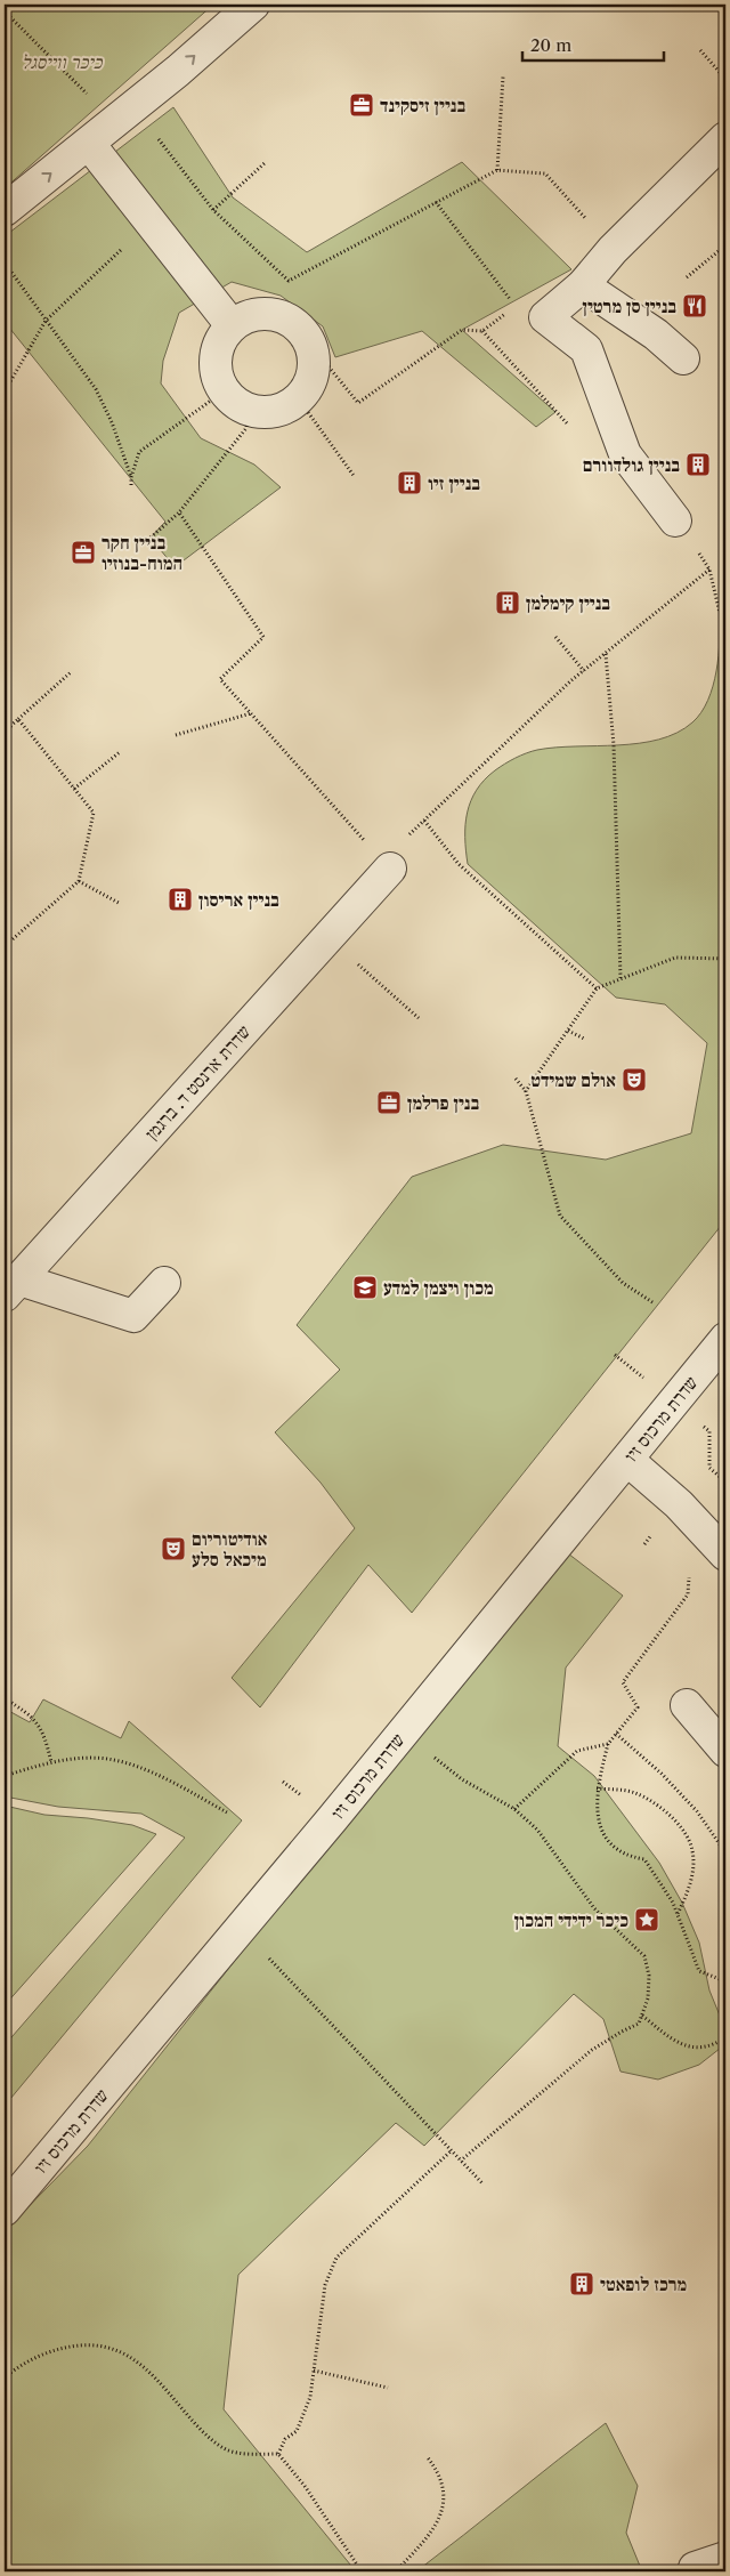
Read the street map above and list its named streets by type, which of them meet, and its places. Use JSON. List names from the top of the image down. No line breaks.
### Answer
{"streets":{"street":["שדרת ארנסט ד. ברגמן","שדרת מרכוס זיו"]},"parks":["כיכר ווייסגל"],"places":{"office":["בניין זיסקינד","בניין חקר המוח-בנוזיו","בנין פרלמן"],"restaurant":["בניין סן מרטין"],"building":["בניין גולדוורם","בניין זיו","בניין קימלמן","בניין אריסון","מרכז לופאטי"],"theatre":["אולם שמידט","אודיטוריום מיכאל סלע"],"school or university":["מכון ויצמן למדע"],"place":["כיכר ידידי המכון"]},"scale_bar":"20 m"}
